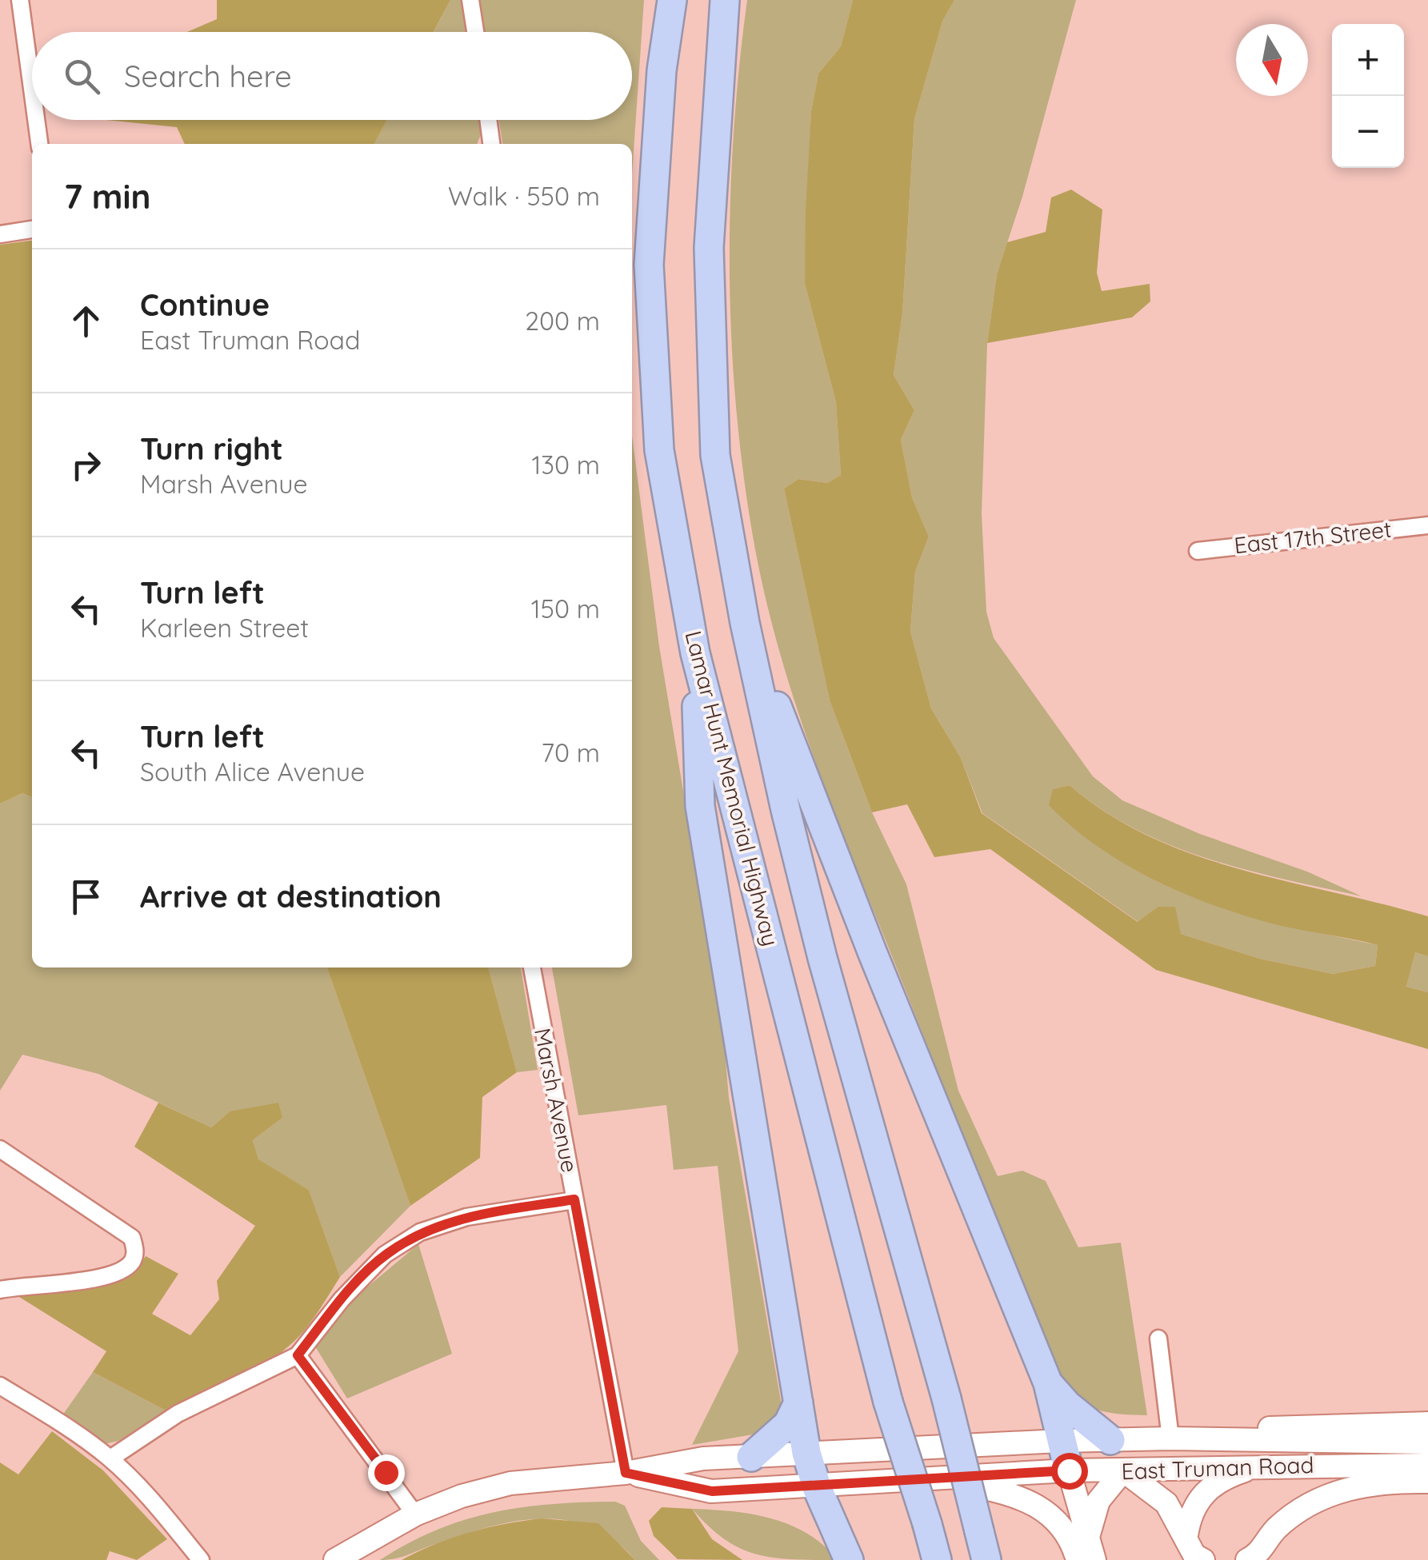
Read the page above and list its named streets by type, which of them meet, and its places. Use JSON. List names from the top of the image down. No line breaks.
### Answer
{"streets":{"highway":["Lamar Hunt Memorial Highway"],"main road":["East Truman Road"],"street":["East 17th Street","Marsh Avenue"]},"crossings":[["Marsh Avenue","East Truman Road"]],"north":"bottom","page":{"map_buttons":["+","−"],"search":"Search here","heading":["7 min","Walk · 550 m"],"list":[["Continue","East Truman Road","200 m"],["Turn right","Marsh Avenue","130 m"],["Turn left","Karleen Street","150 m"],["Turn left","South Alice Avenue","70 m"],"Arrive at destination"]}}
